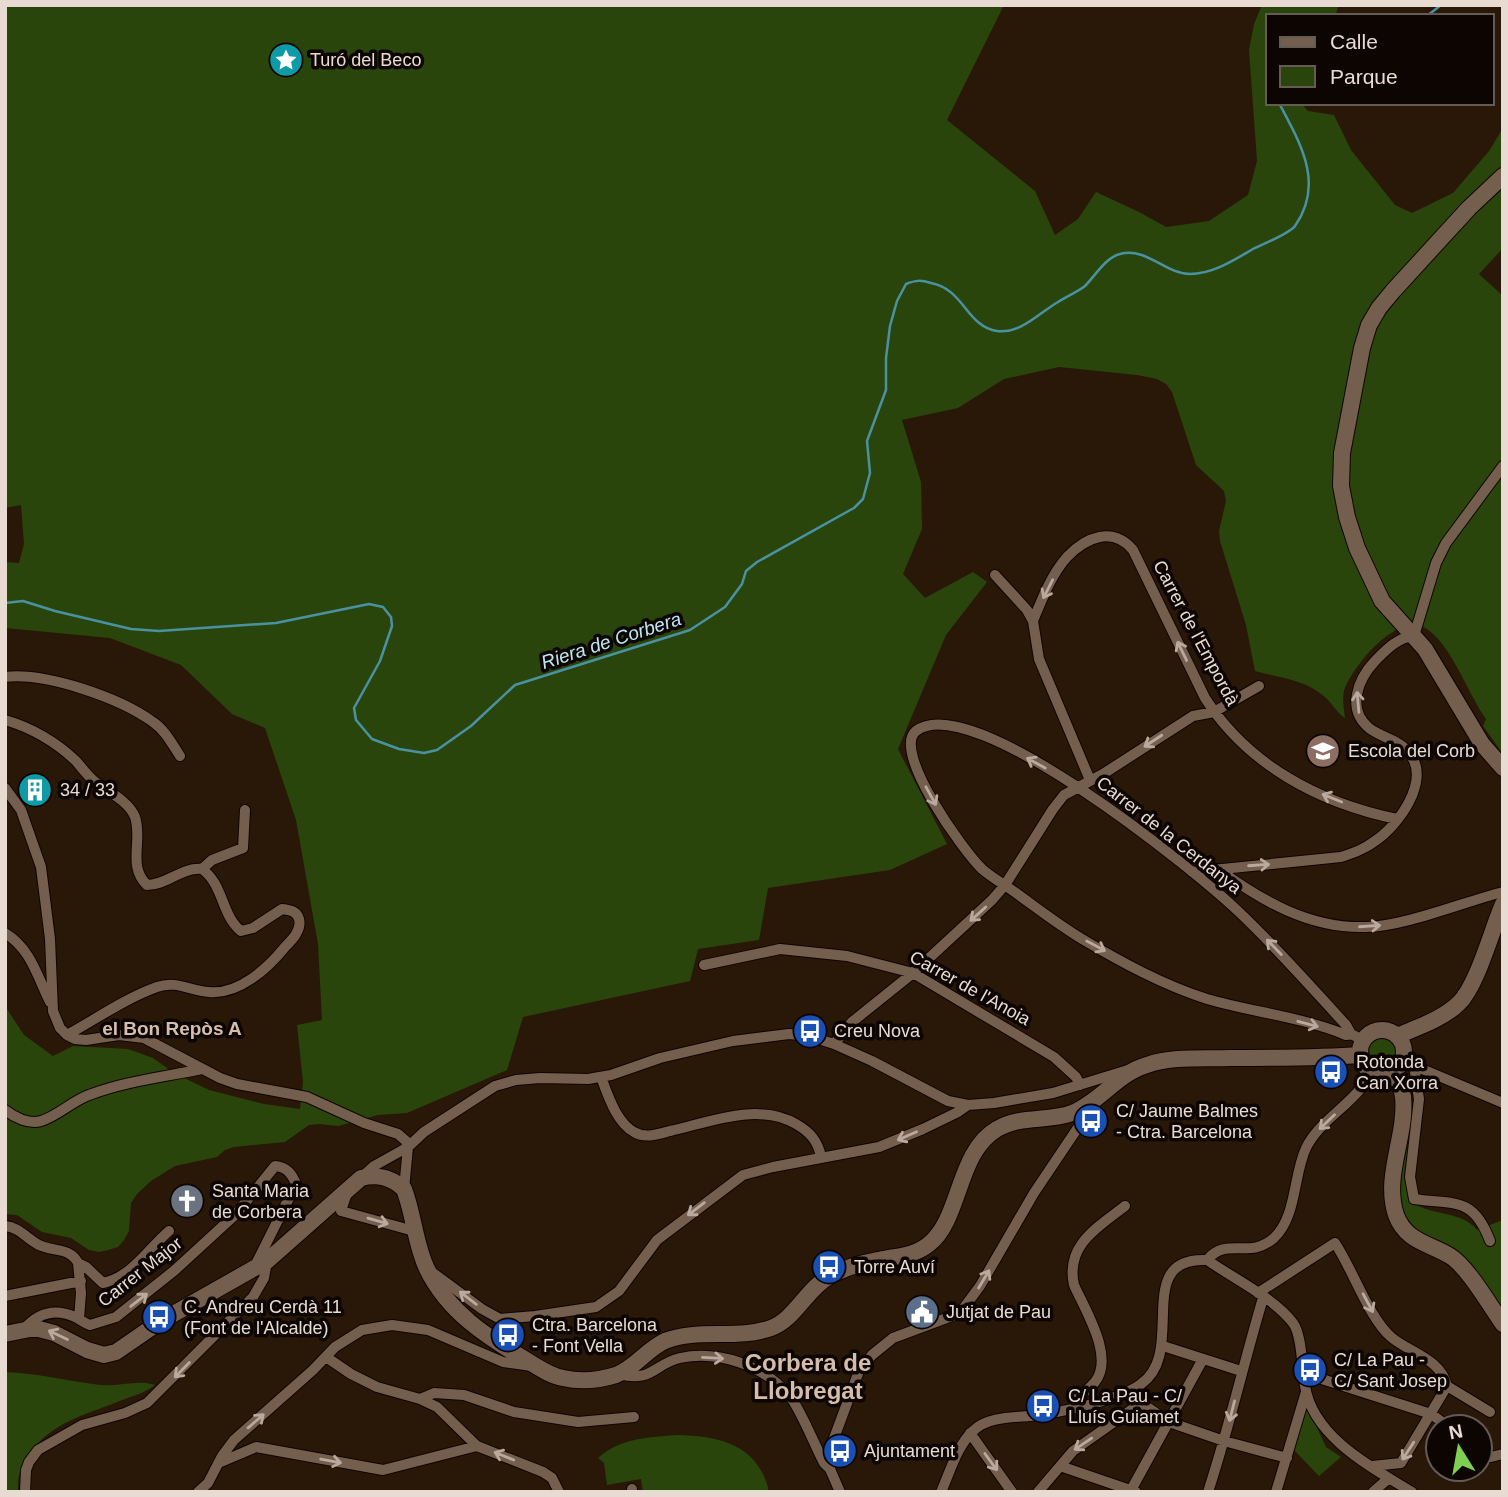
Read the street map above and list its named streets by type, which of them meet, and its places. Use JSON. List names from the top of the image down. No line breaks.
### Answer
{"streets":{"street":["Carrer de l'Empordà","Carrer de la Cerdanya","Carrer de l'Anoia","Carrer Major"]},"districts":["el Bon Repòs A","Corbera de Llobregat"],"water":["Riera de Corbera"],"places":{"place":["Turó del Beco"],"school or university":["Escola del Corb"],"building":["34 / 33"],"bus stop":["Creu Nova","Rotonda Can Xorra","C/ Jaume Balmes - Ctra. Barcelona","Torre Auví","C. Andreu Cerdà 11 (Font de l'Alcalde)","Ctra. Barcelona - Font Vella","C/ La Pau - C/ Sant Josep","C/ La Pau - C/ Lluís Guiamet","Ajuntament"],"church":["Santa Maria de Corbera"],"public building":["Jutjat de Pau"]},"legend":["Calle","Parque"],"north":"top"}
